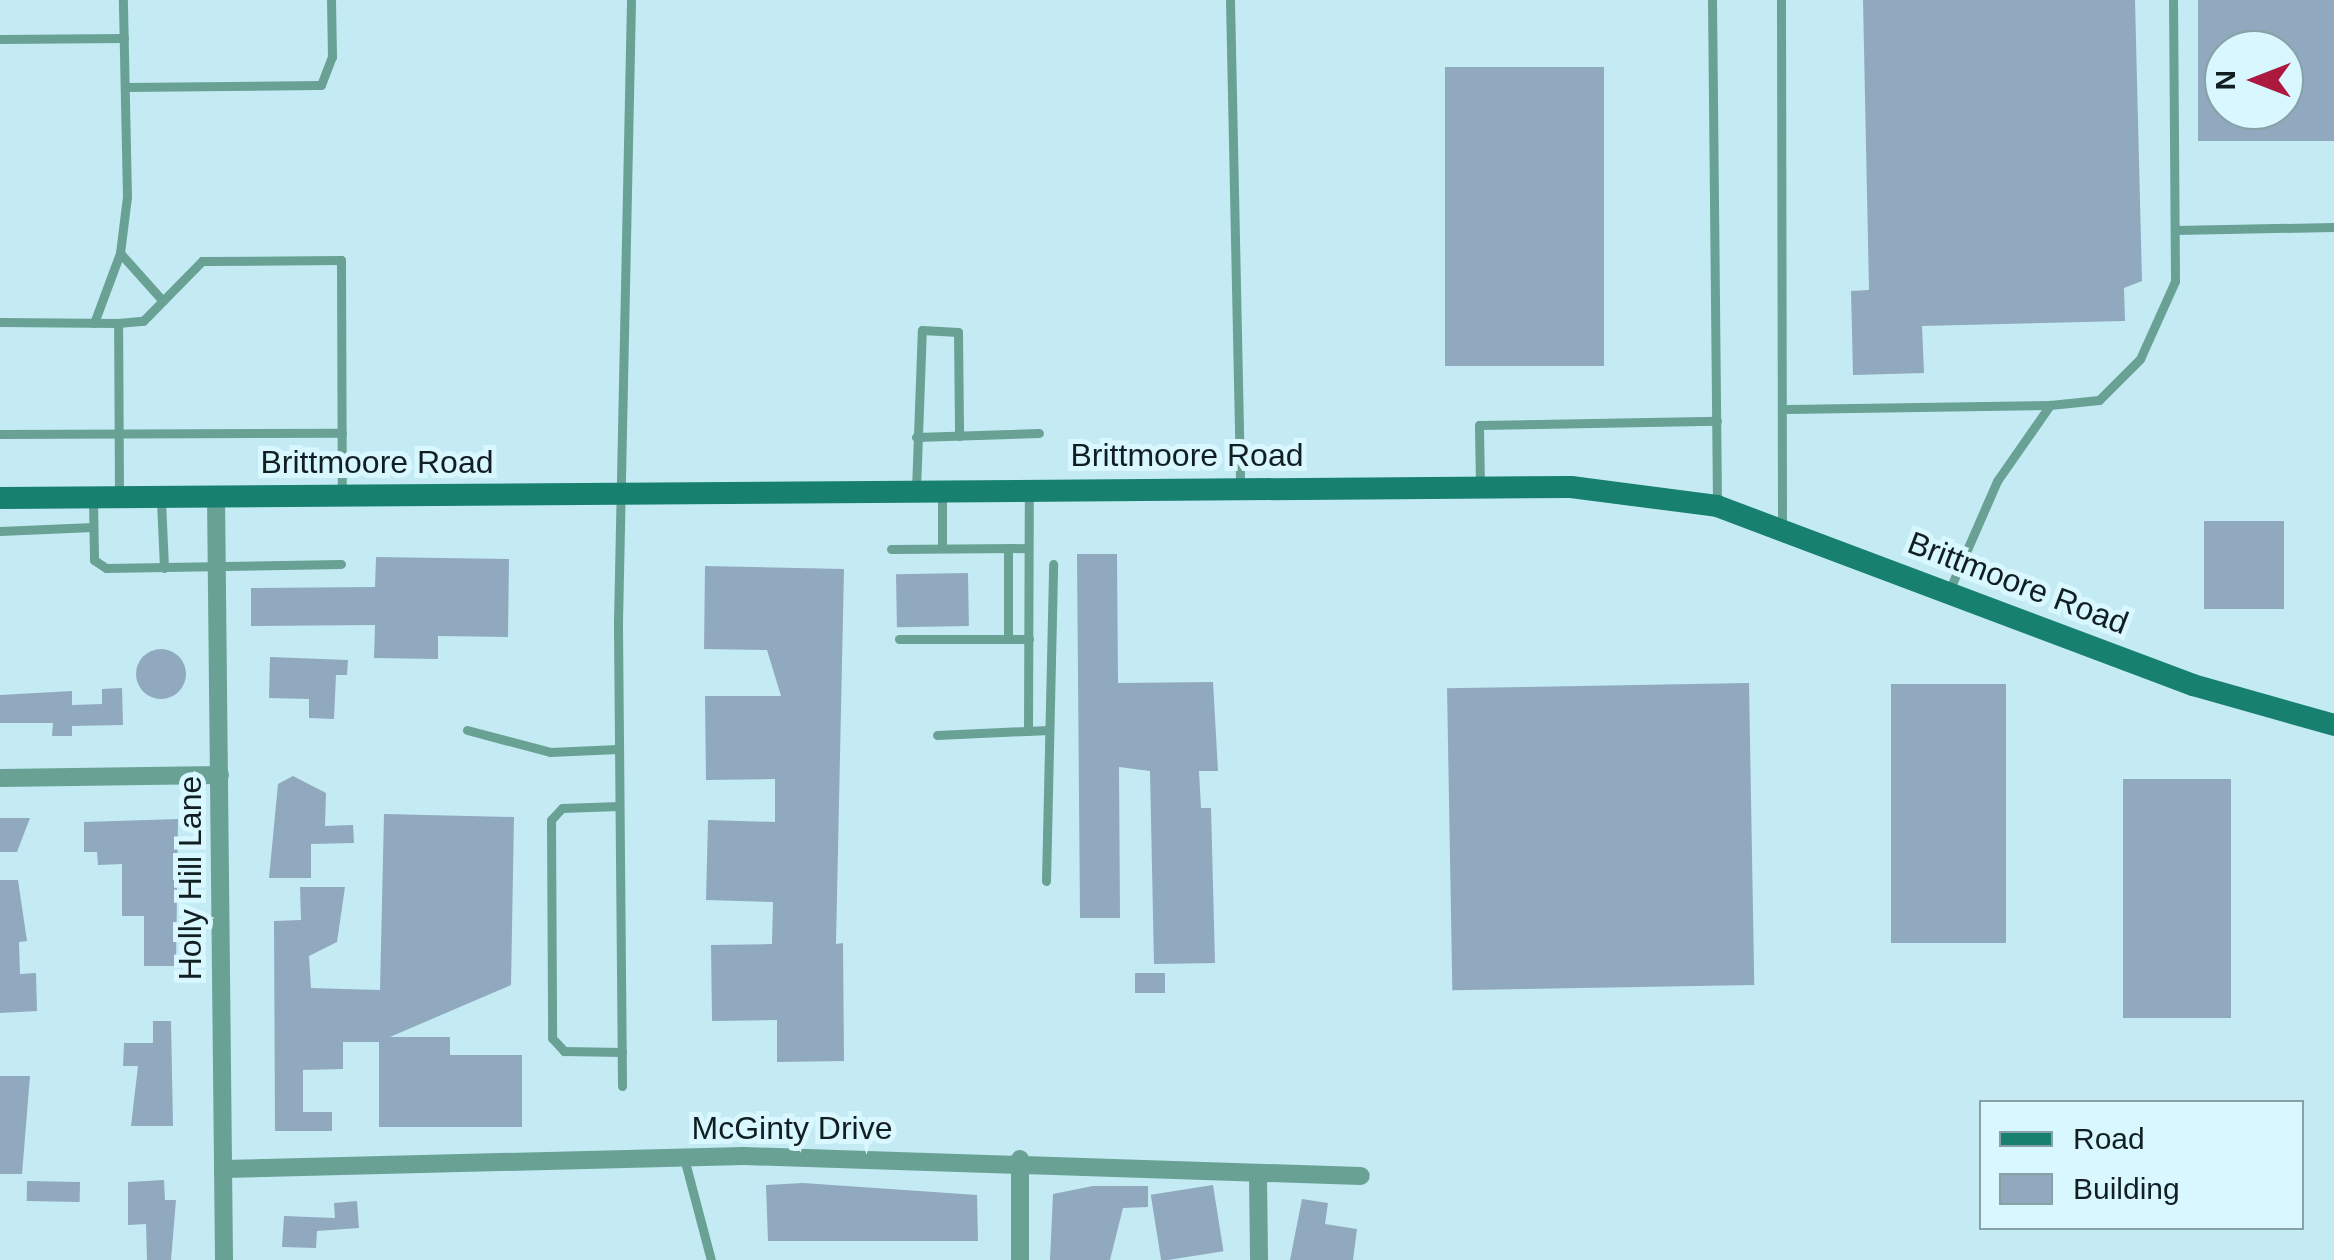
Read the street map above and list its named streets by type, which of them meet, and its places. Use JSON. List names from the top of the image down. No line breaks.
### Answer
{"streets":{"main road":["Brittmoore Road"],"street":["Holly Hill Lane","McGinty Drive"]},"crossings":[["Brittmoore Road","Holly Hill Lane"],["Holly Hill Lane","McGinty Drive"]],"legend":["Road","Building"],"north":"left"}
